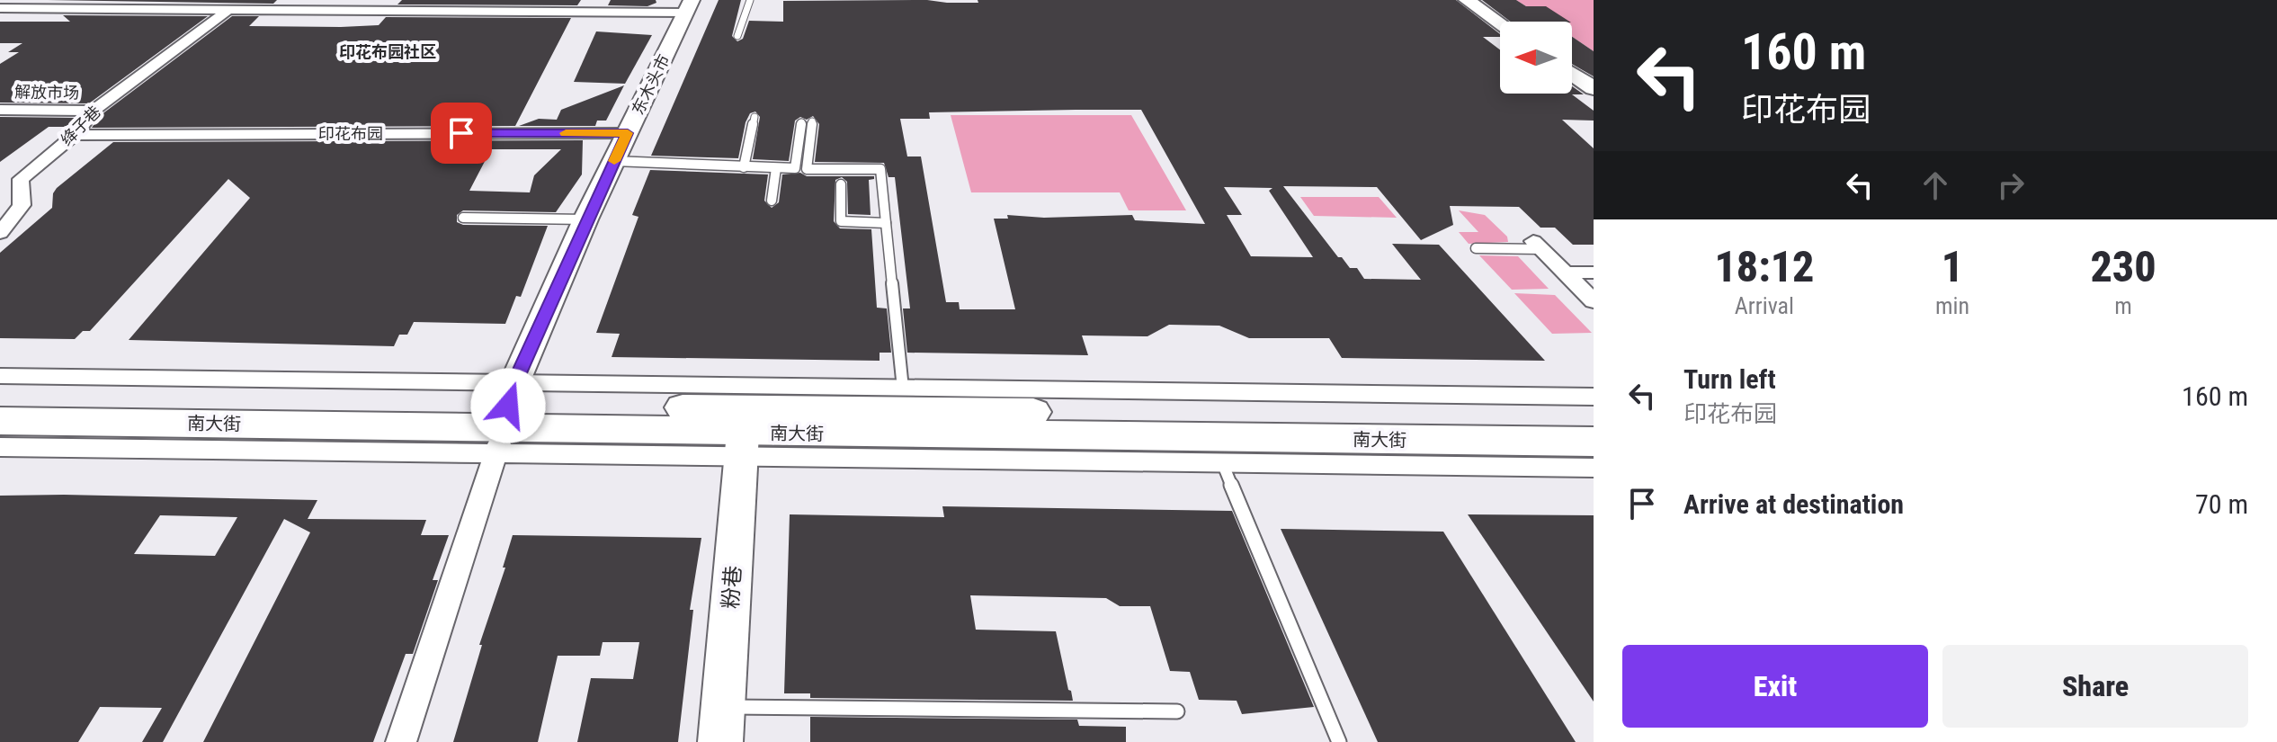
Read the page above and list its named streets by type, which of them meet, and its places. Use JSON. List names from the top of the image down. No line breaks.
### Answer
{"streets":{"main road":["南大街"],"street":["东木头市","解放市场","绛子巷","印花布园","粉巷"]},"crossings":[["东木头市","印花布园"],["东木头市","南大街"],["解放市场","绛子巷"],["绛子巷","印花布园"],["南大街","粉巷"]],"districts":["印花布园社区"],"north":"left","page":{"turn":["160 m","印花布园"],"eta":["18:12","Arrival","1","min","230","m"],"list":[{"name":"Turn left","note":"印花布园","value":"160 m"},{"name":"Arrive at destination","value":"70 m"}],"buttons":["Exit","Share"]}}
